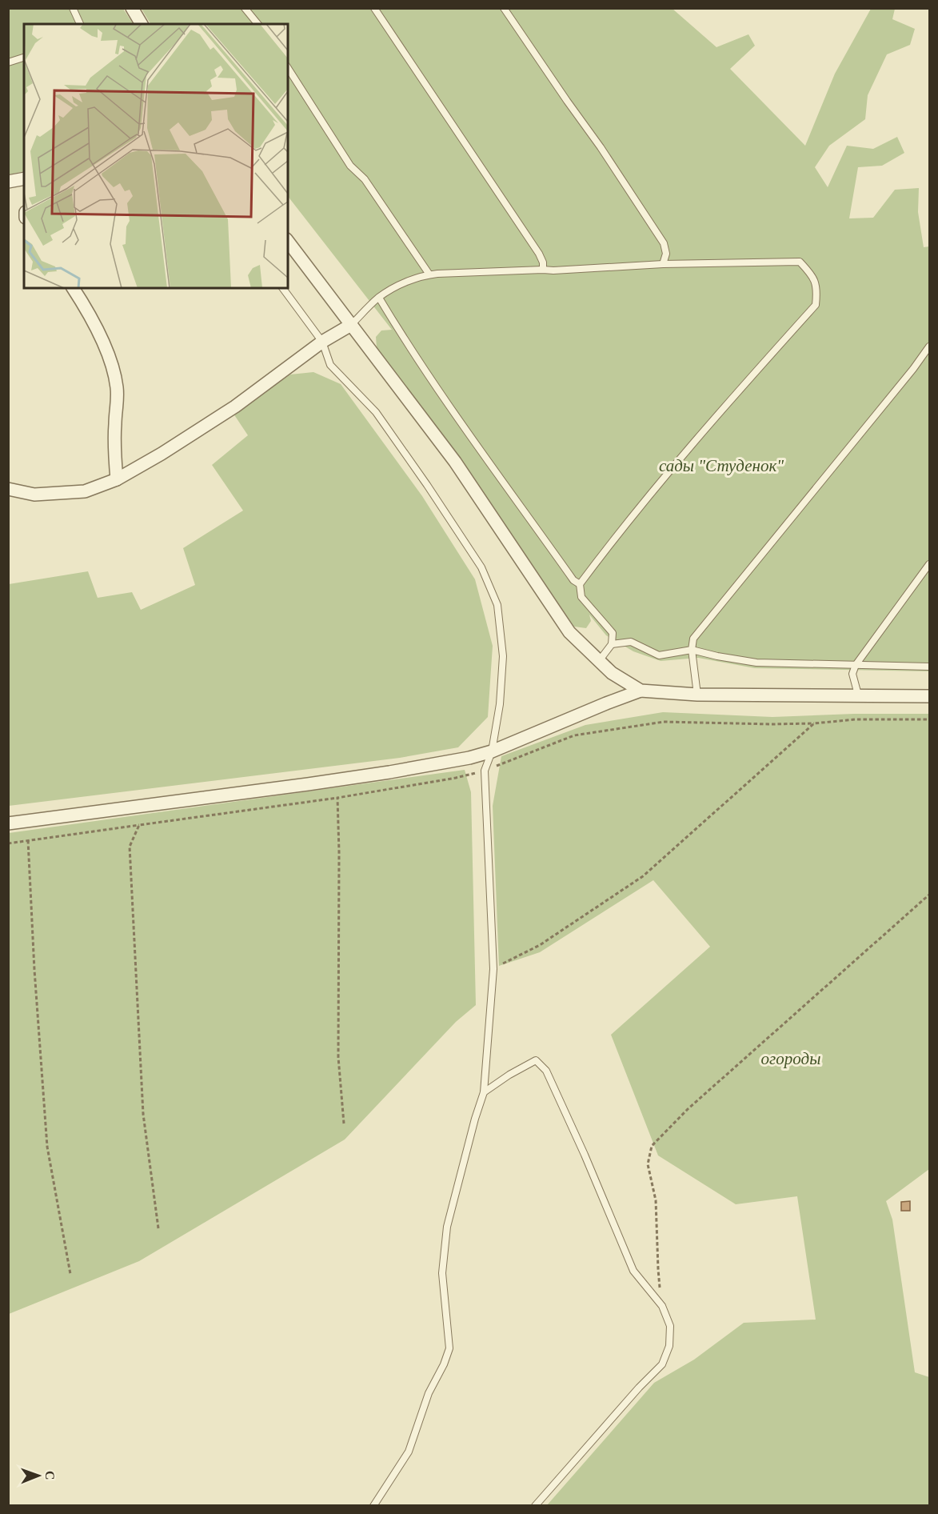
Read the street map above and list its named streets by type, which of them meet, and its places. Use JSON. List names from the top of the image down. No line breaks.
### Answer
{"parks":["сады \"Студенок\"","огороды"],"north":"right"}
